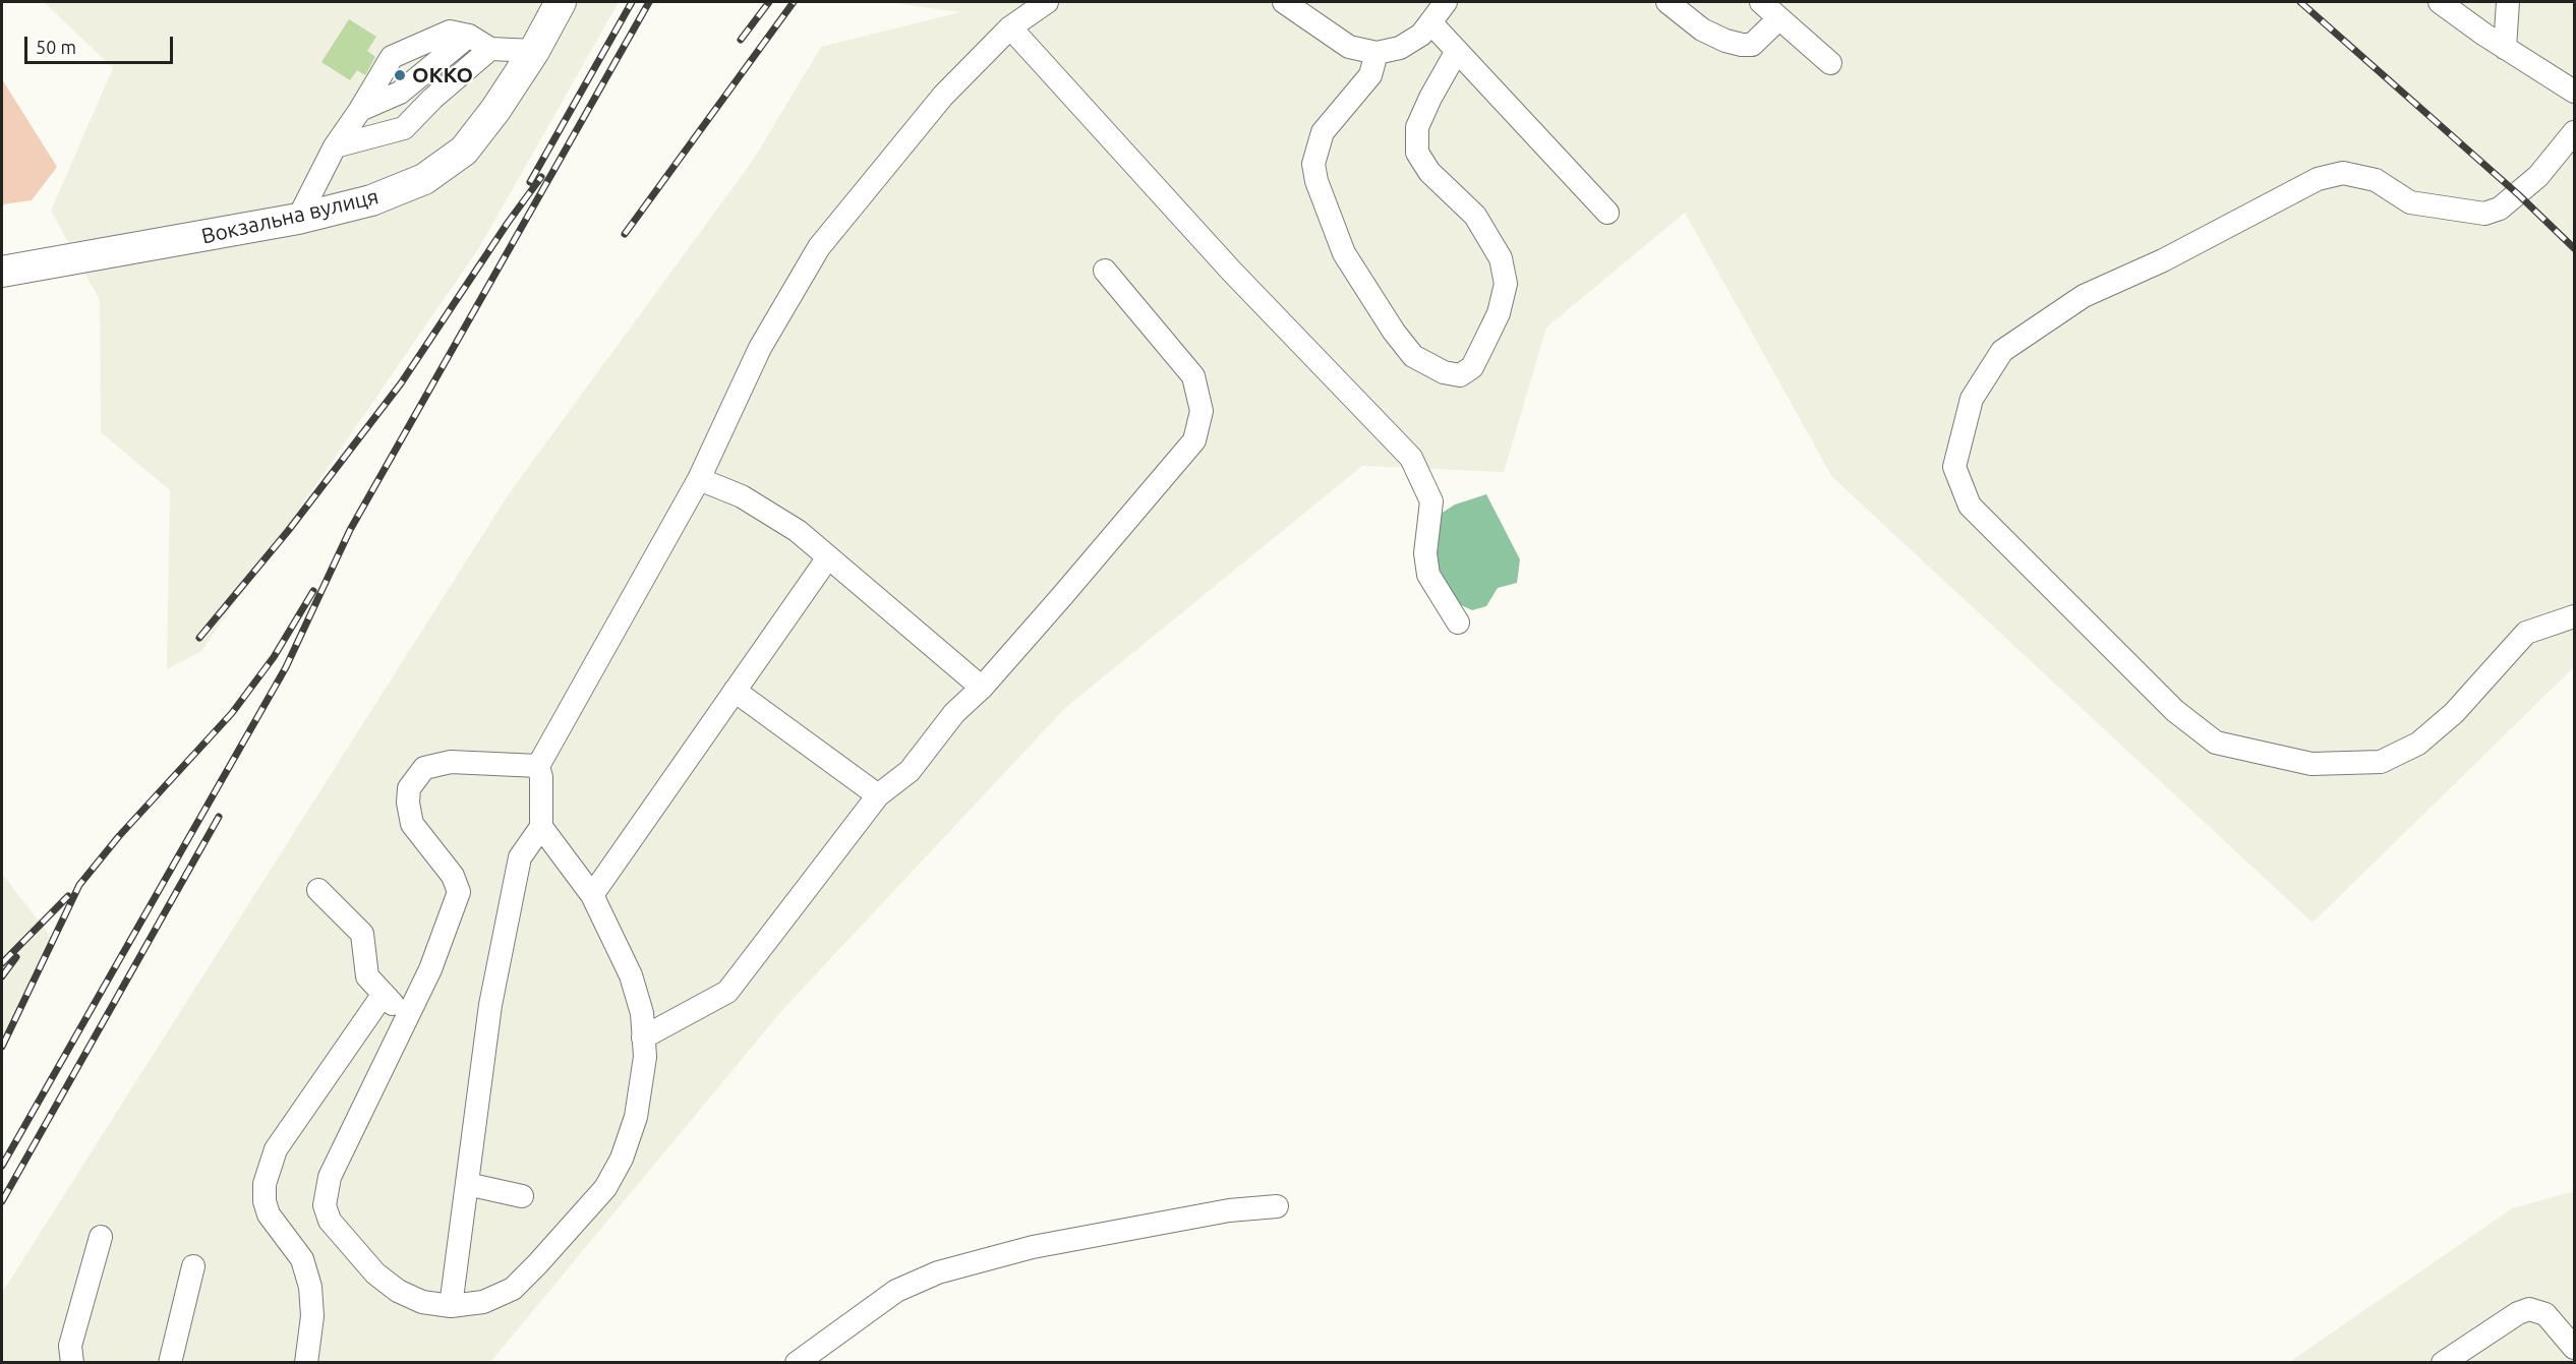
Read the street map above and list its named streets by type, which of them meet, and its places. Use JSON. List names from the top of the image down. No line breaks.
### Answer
{"streets":{"main road":["Вокзальна вулиця"]},"places":["ОККО"],"scale_bar":"50 m"}
